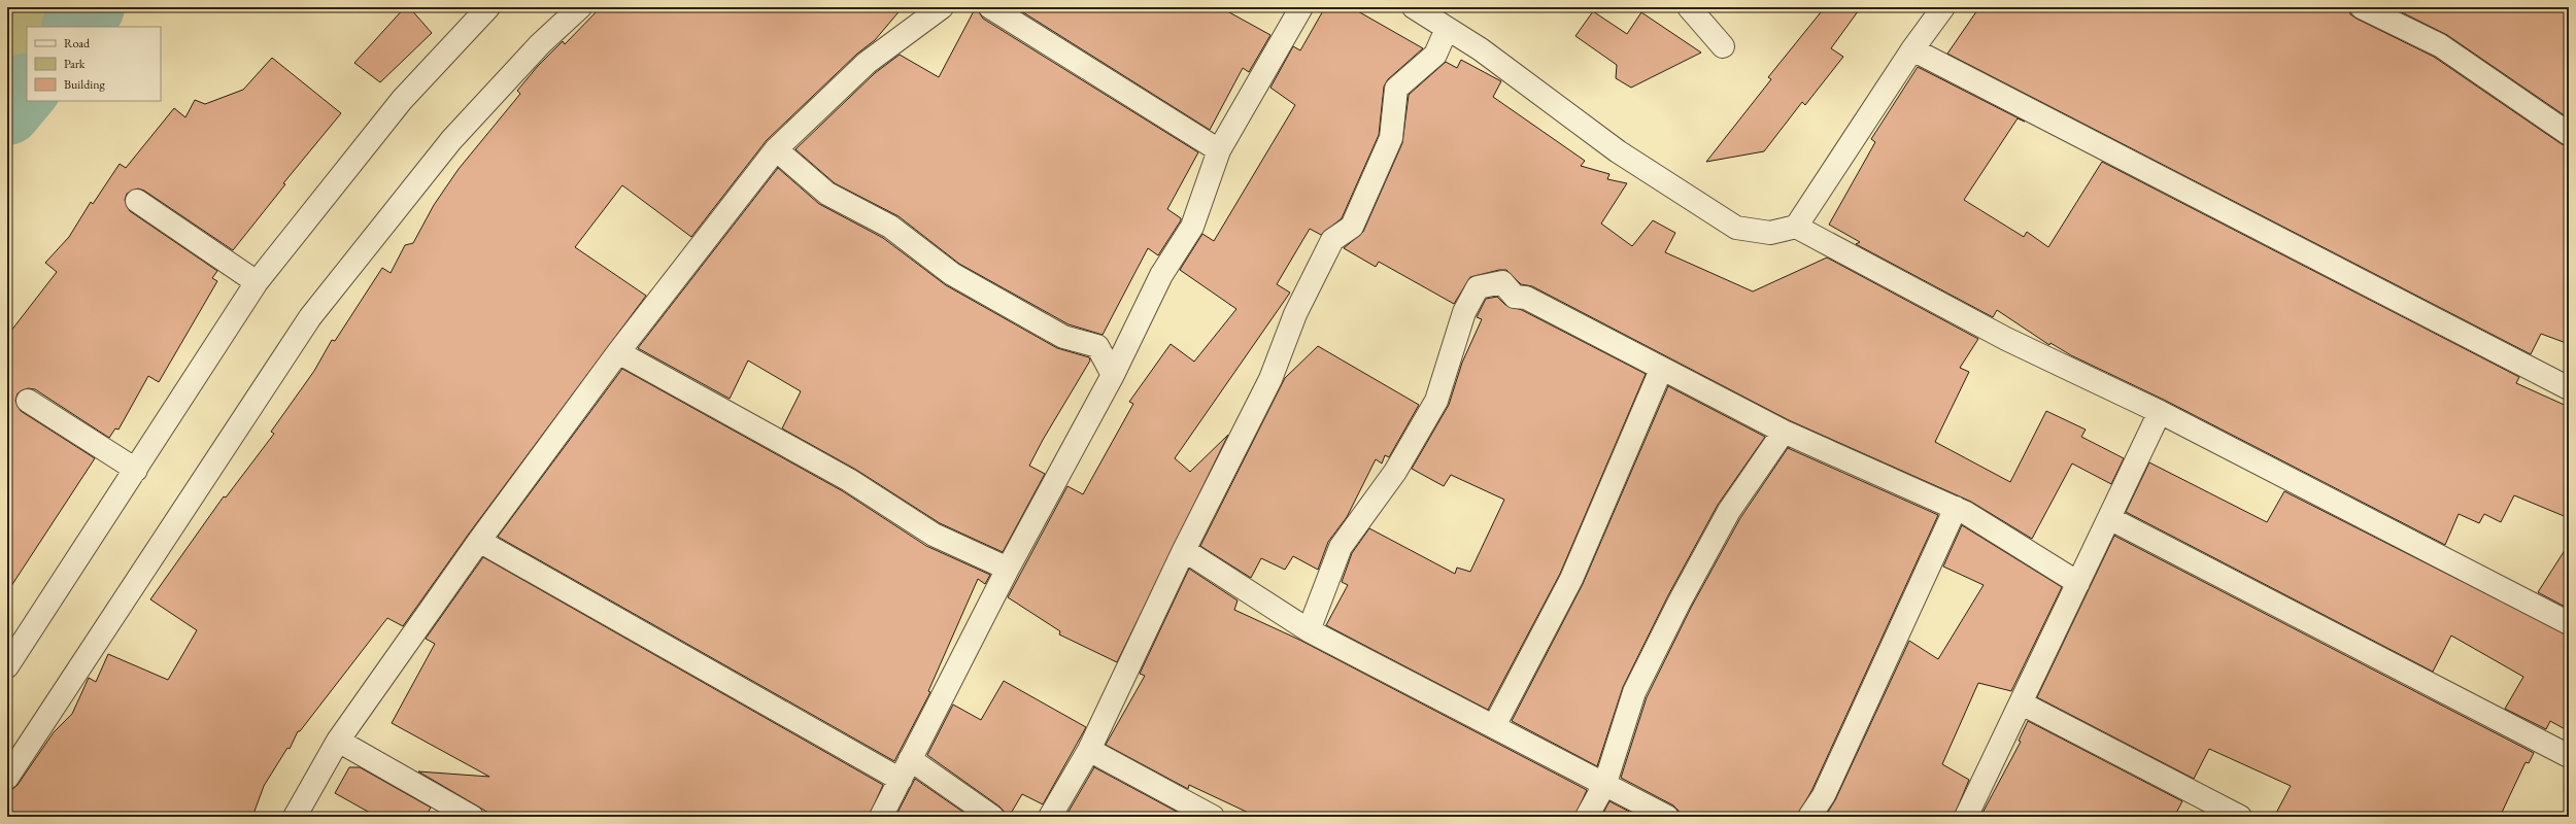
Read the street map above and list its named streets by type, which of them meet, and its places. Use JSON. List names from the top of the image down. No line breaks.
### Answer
{"legend":["Road","Park","Building"]}
